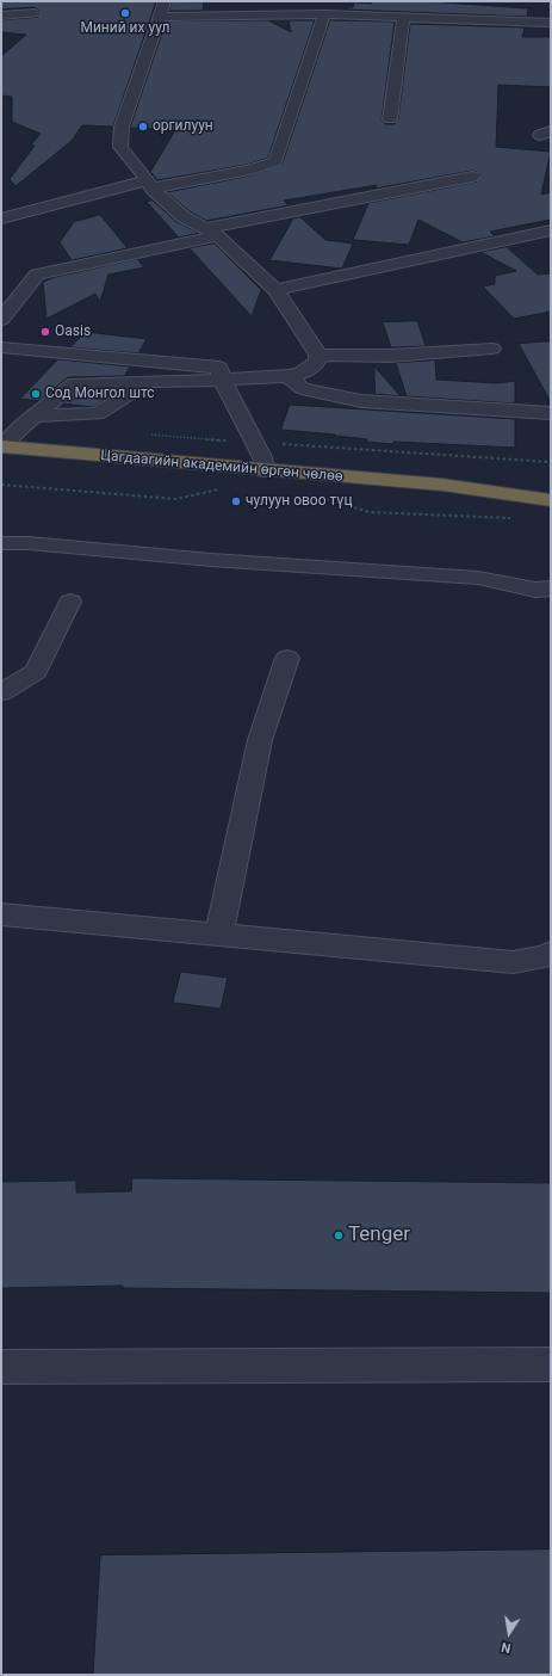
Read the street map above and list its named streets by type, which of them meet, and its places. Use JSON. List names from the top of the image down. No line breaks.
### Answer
{"streets":{"highway":["Цагдаагийн академийн өргөн чөлөө"]},"places":["Миний их уул","оргилуун","Oasis","Сод Монгол штс","чулуун овоо түц","Tenger"],"north":"bottom"}
